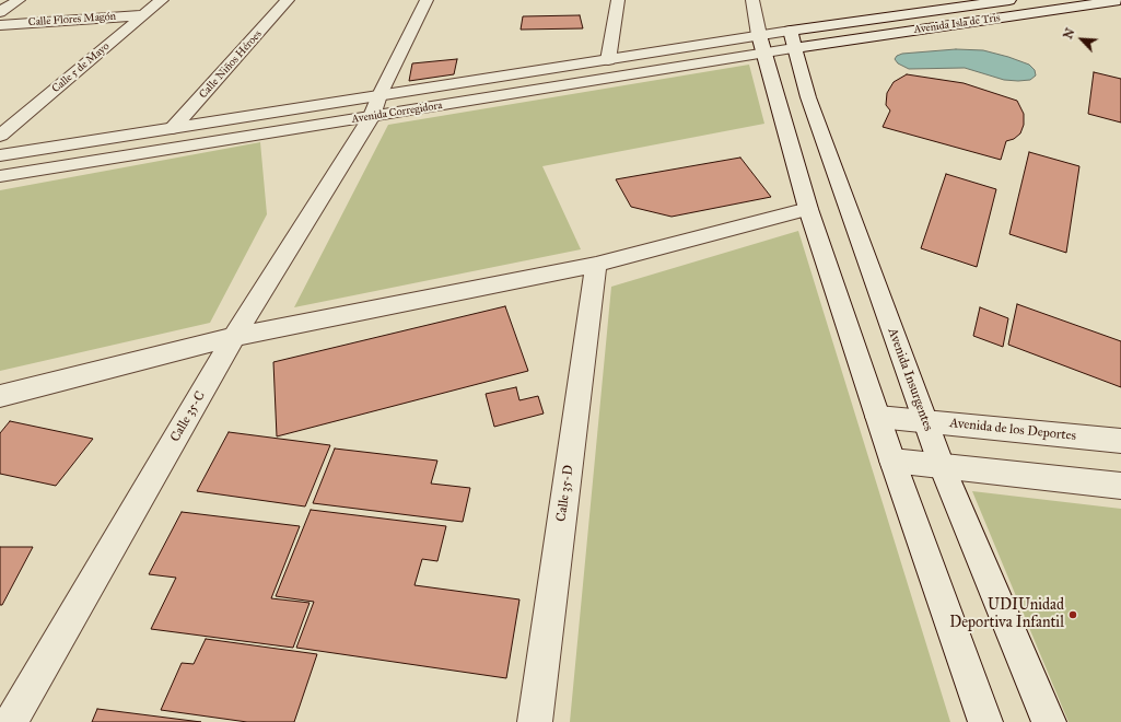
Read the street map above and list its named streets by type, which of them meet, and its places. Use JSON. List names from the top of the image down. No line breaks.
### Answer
{"streets":{"street":["Calle Flores Magón","Avenida Isla de Tris","Calle Niños Héroes","Calle 5 de Mayo","Avenida Corregidora","Avenida Insurgentes","Calle 35-C","Avenida de los Deportes","Calle 35-D"]},"crossings":[["Calle Flores Magón","Calle 5 de Mayo"],["Avenida Isla de Tris","Avenida Corregidora"],["Avenida Isla de Tris","Avenida Insurgentes"],["Calle Niños Héroes","Avenida Corregidora"],["Avenida Corregidora","Avenida Insurgentes"],["Avenida Corregidora","Calle 35-C"],["Avenida Insurgentes","Avenida de los Deportes"]],"places":["UDIUnidad Deportiva Infantil"],"north":"top left"}
